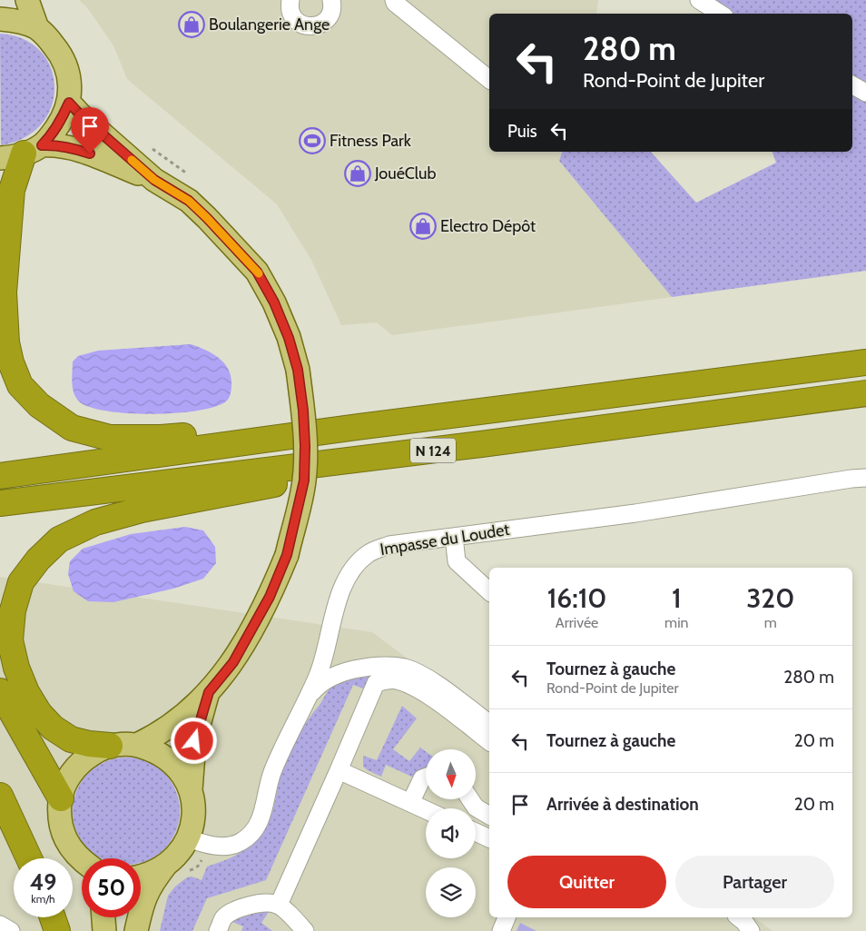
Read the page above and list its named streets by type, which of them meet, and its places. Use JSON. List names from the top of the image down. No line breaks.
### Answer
{"streets":{"highway":["N 124"],"street":["Impasse du Loudet"]},"places":{"shop":["Boulangerie Ange","JouéClub","Electro Dépôt"],"sports":["Fitness Park"]},"north":"bottom","page":{"turn":["280 m","Rond-Point de Jupiter"],"then":"Puis","eta":["16:10","Arrivée","1","min","320","m"],"list":[{"name":"Tournez à gauche","note":"Rond-Point de Jupiter","value":"280 m"},{"name":"Tournez à gauche","value":"20 m"},{"name":"Arrivée à destination","value":"20 m"}],"buttons":["Quitter","Partager"],"speed":"49 km/h","limit":"50"}}
